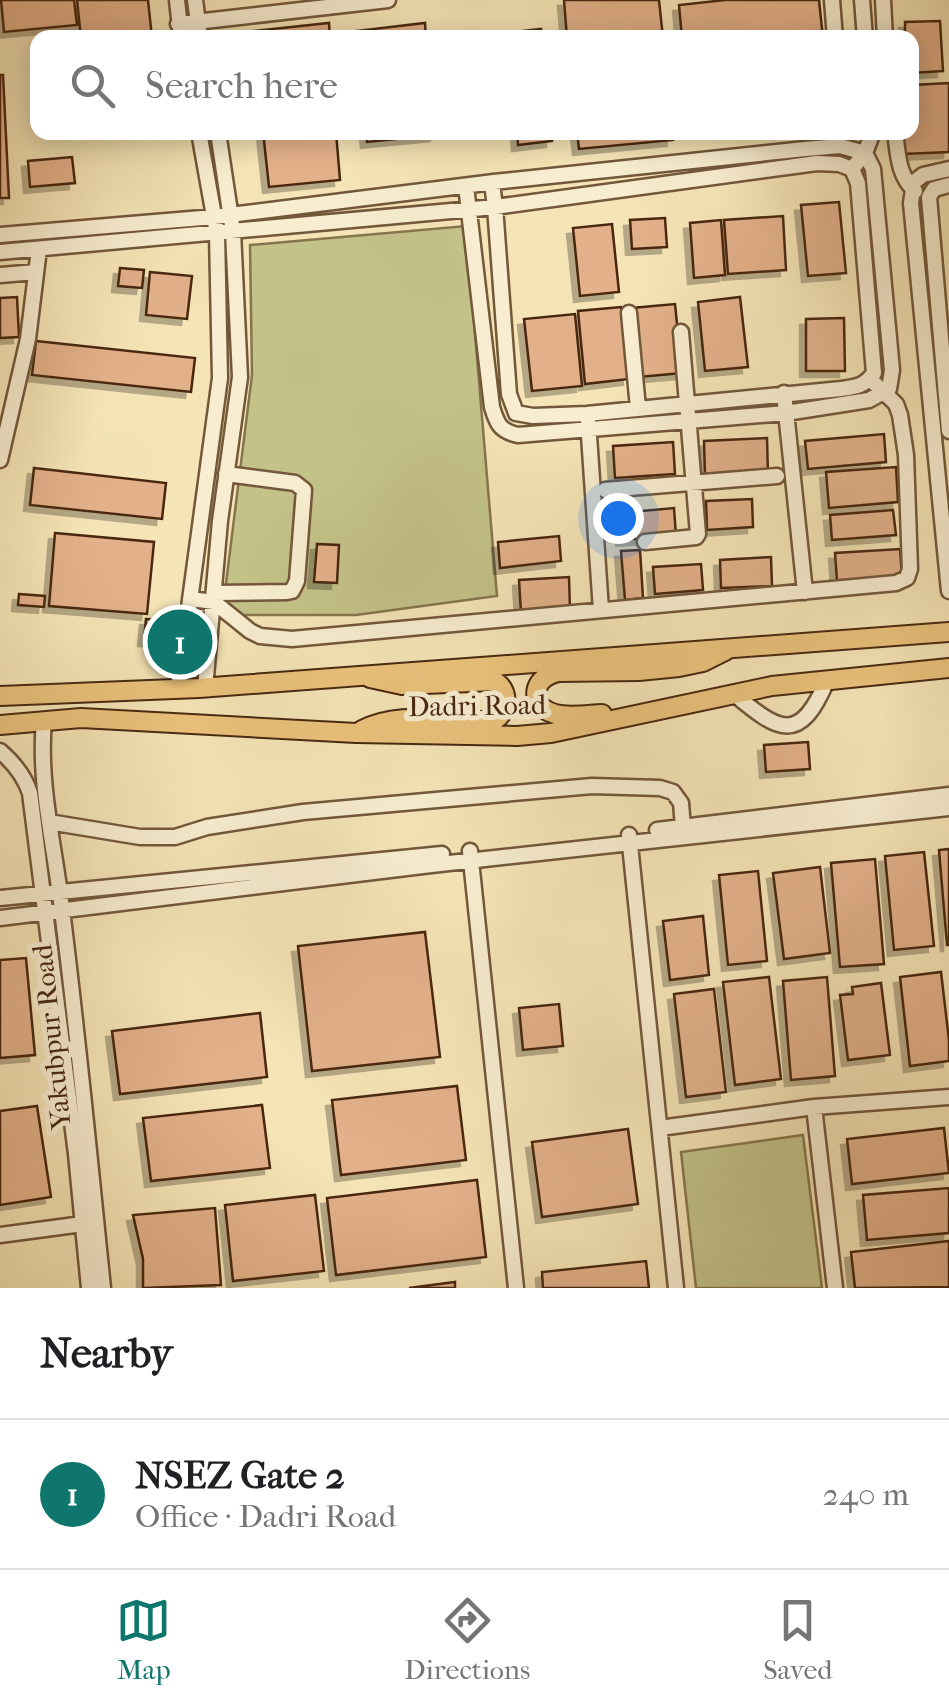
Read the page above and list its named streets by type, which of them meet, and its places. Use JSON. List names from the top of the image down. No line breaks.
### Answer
{"streets":{"main road":["Dadri Road"],"street":["Yakubpur Road"]},"crossings":[["Dadri Road","Yakubpur Road"]],"page":{"search":"Search here","pins":"1","heading":"Nearby","list":[{"mark":"1","name":"NSEZ Gate 2","note":"Office · Dadri Road","value":"240 m"}],"nav":["Map","Directions","Saved"]}}
